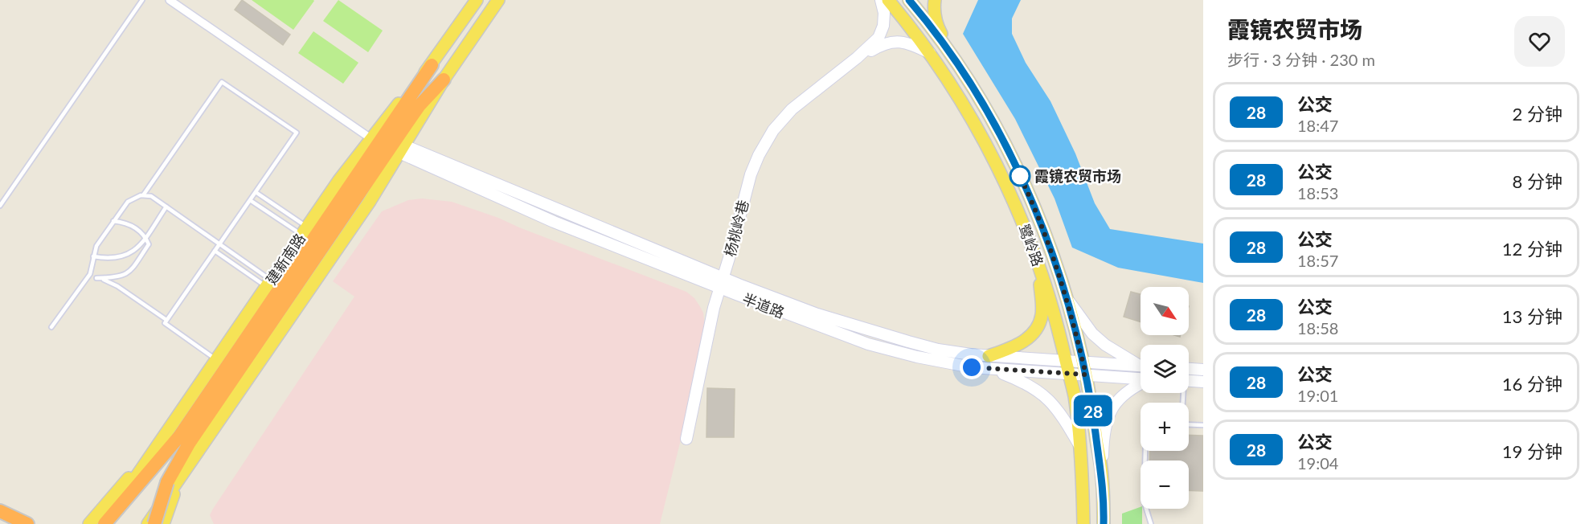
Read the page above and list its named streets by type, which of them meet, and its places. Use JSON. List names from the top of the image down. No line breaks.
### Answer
{"streets":{"main road":["杨桃岭巷","鹭岭路","建新南路","半道路"]},"crossings":[["杨桃岭巷","半道路"],["鹭岭路","半道路"]],"places":["霞镜农贸市场"],"lines":["bus line 28"],"north":"bottom right","page":{"on_map":"28","heading":["霞镜农贸市场","步行 · 3 分钟 · 230 m"],"list":[{"mark":"28","name":"公交","note":"18:47","value":"2 分钟"},{"mark":"28","name":"公交","note":"18:53","value":"8 分钟"},{"mark":"28","name":"公交","note":"18:57","value":"12 分钟"},{"mark":"28","name":"公交","note":"18:58","value":"13 分钟"},{"mark":"28","name":"公交","note":"19:01","value":"16 分钟"},{"mark":"28","name":"公交","note":"19:04","value":"19 分钟"}],"map_buttons":["+","−"]}}
